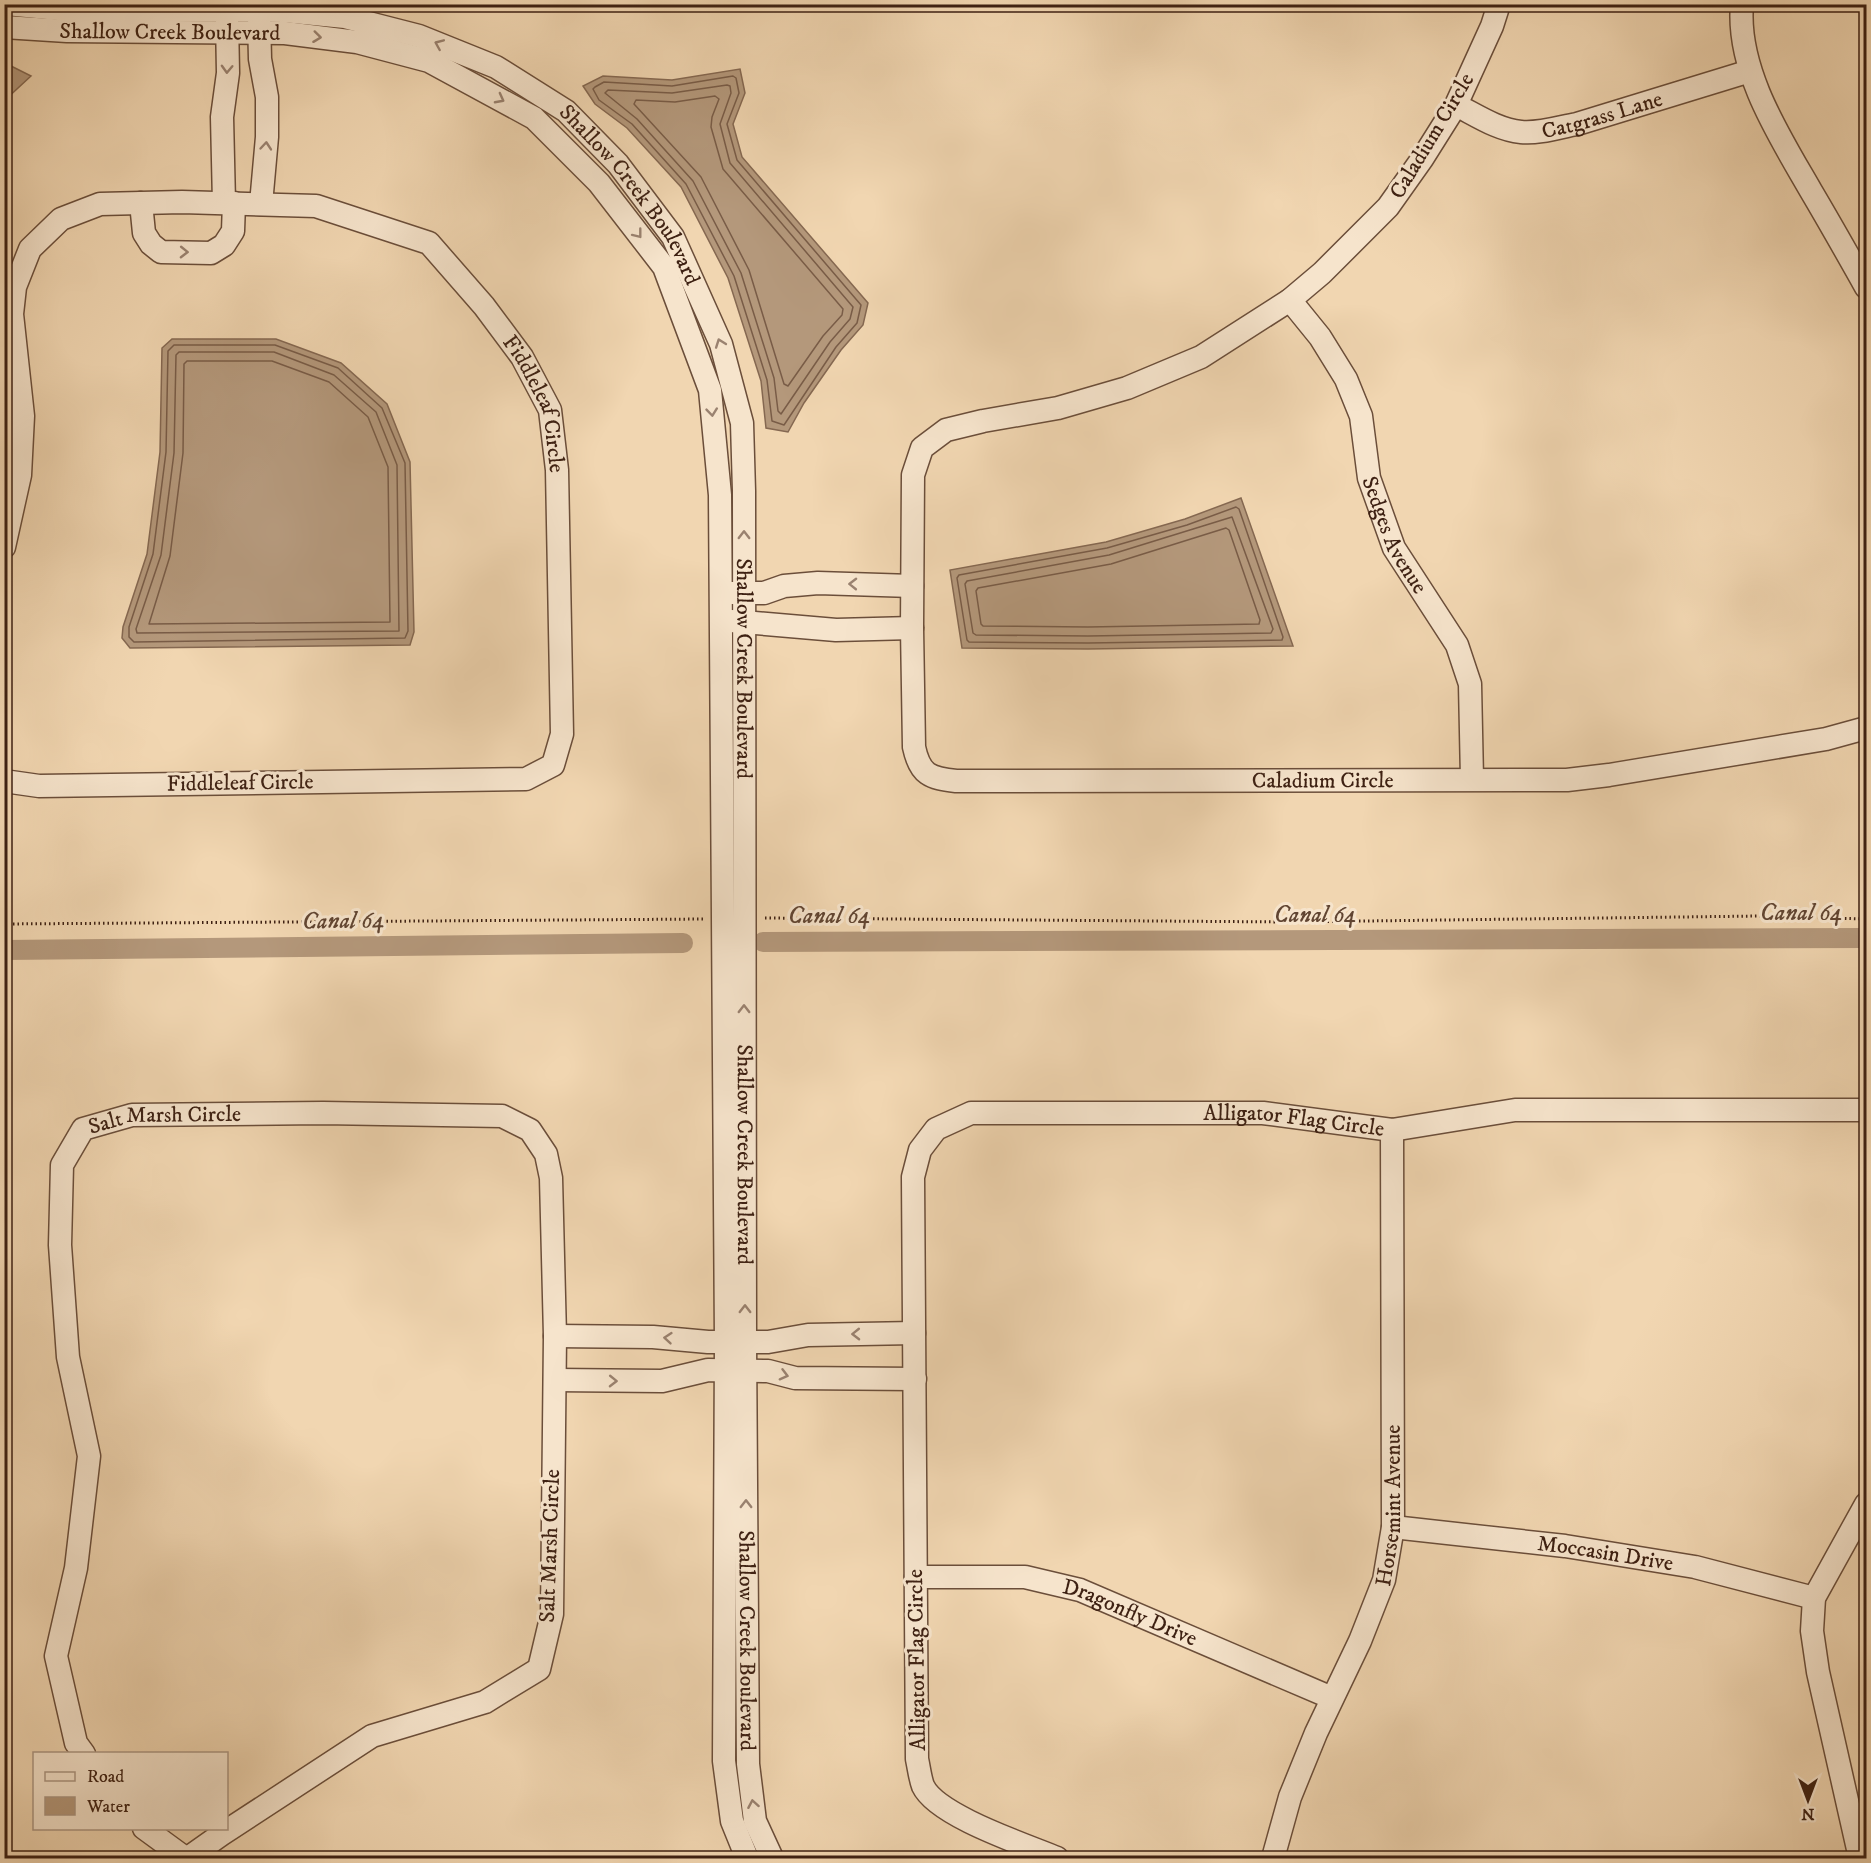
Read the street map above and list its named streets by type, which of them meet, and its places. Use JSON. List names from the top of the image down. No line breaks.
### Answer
{"streets":{"street":["Shallow Creek Boulevard","Catgrass Lane","Caladium Circle","Fiddleleaf Circle","Sedges Avenue","Alligator Flag Circle","Salt Marsh Circle","Horsemint Avenue","Moccasin Drive","Dragonfly Drive"]},"crossings":[["Catgrass Lane","Caladium Circle"],["Caladium Circle","Sedges Avenue"],["Alligator Flag Circle","Horsemint Avenue"],["Alligator Flag Circle","Dragonfly Drive"],["Horsemint Avenue","Moccasin Drive"],["Horsemint Avenue","Dragonfly Drive"]],"water":["Canal 64"],"legend":["Road","Water"],"north":"bottom"}
